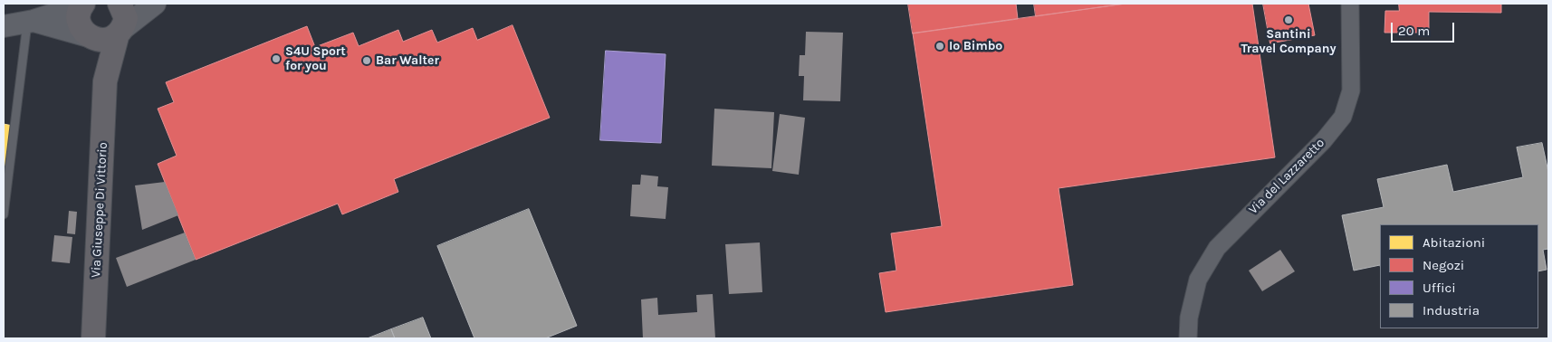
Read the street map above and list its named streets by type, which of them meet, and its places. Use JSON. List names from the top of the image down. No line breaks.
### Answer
{"streets":{"main road":["Via Giuseppe Di Vittorio"],"street":["Via del Lazzaretto"]},"places":["Santini Travel Company","Io Bimbo","S4U Sport for you","Bar Walter"],"legend":["Abitazioni","Negozi","Uffici","Industria"],"scale_bar":"20 m"}
